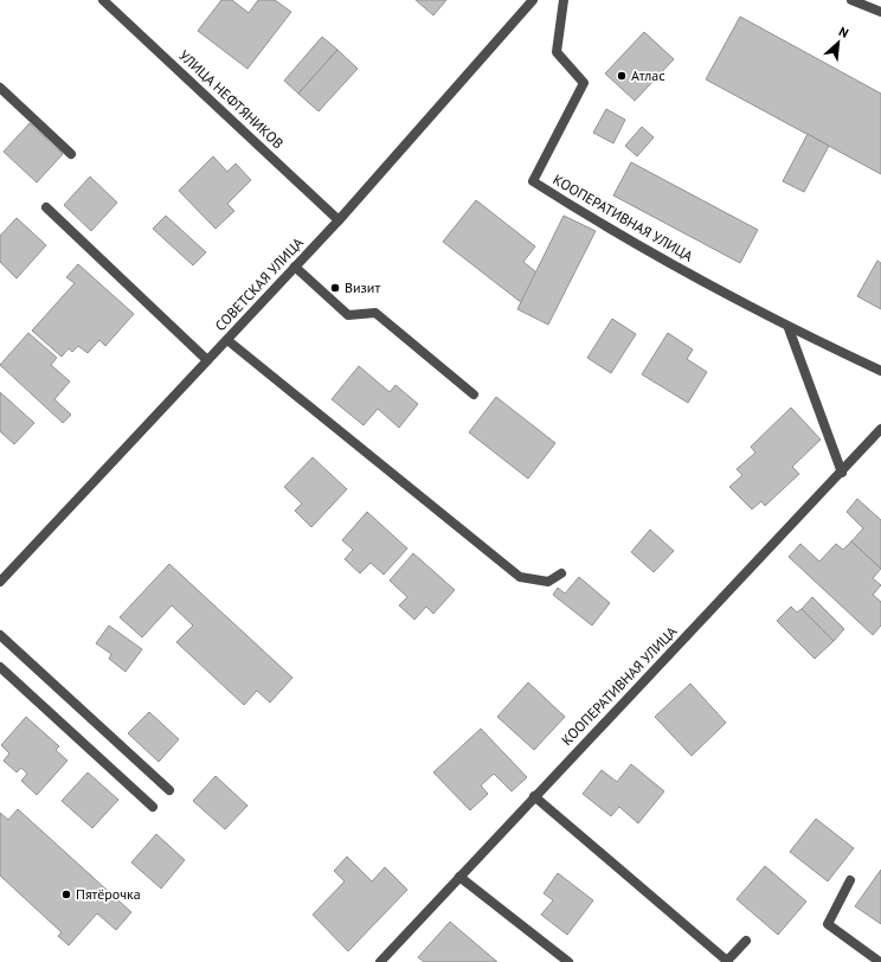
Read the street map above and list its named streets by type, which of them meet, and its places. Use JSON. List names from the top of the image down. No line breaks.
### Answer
{"streets":{"street":["УЛИЦА НЕФТЯНИКОВ","КООПЕРАТИВНАЯ УЛИЦА","СОВЕТСКАЯ УЛИЦА"]},"crossings":[["УЛИЦА НЕФТЯНИКОВ","СОВЕТСКАЯ УЛИЦА"]],"places":["Атлас","Визит","Пятёрочка"],"north":"top right"}
